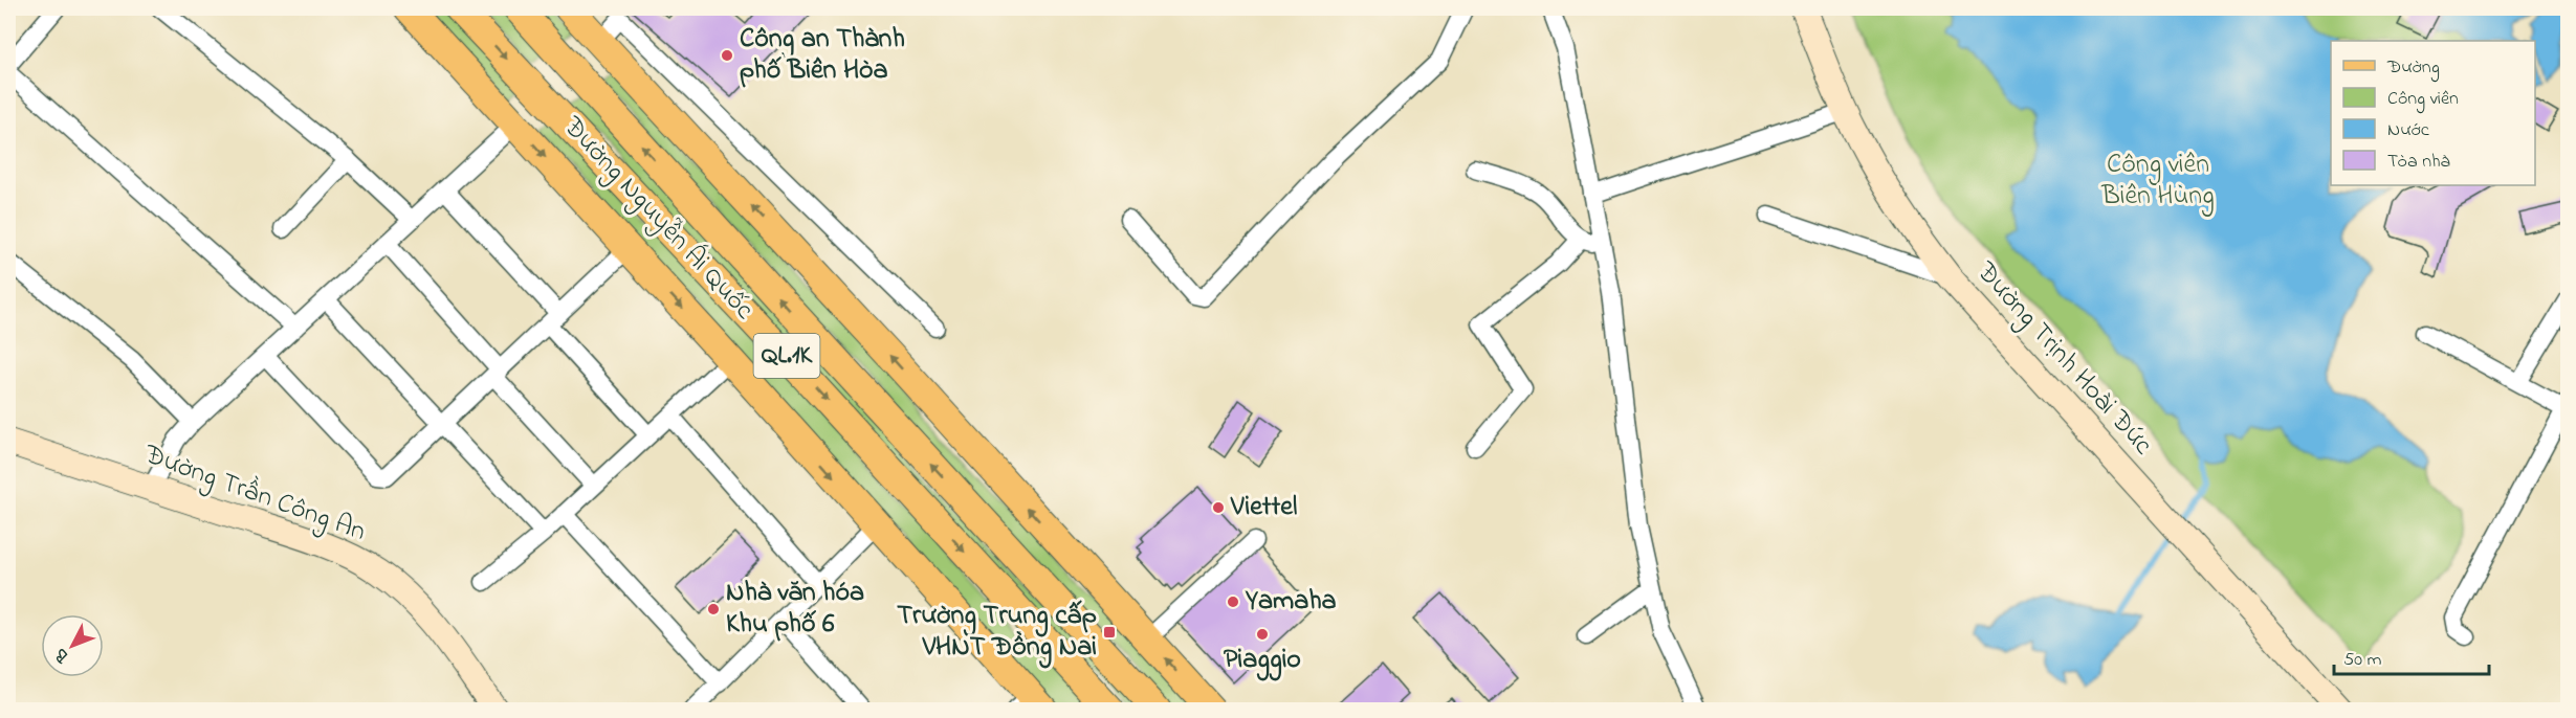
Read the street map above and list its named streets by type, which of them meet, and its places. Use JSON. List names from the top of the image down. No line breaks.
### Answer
{"streets":{"main road":["Đường Nguyễn Ái Quốc","QL.1K"],"street":["Đường Trịnh Hoài Đức","Đường Trần Công An"]},"parks":["Công viên Biên Hùng"],"places":{"other":["Công an Thành phố Biên Hòa","Viettel","Yamaha","Nhà văn hóa Khu phố 6","Piaggio"],"transit":["Trường Trung cấp VHNT Đồng Nai"]},"legend":["Đường","Công viên","Nước","Tòa nhà"],"scale_bar":"50 m","north":"bottom left"}
